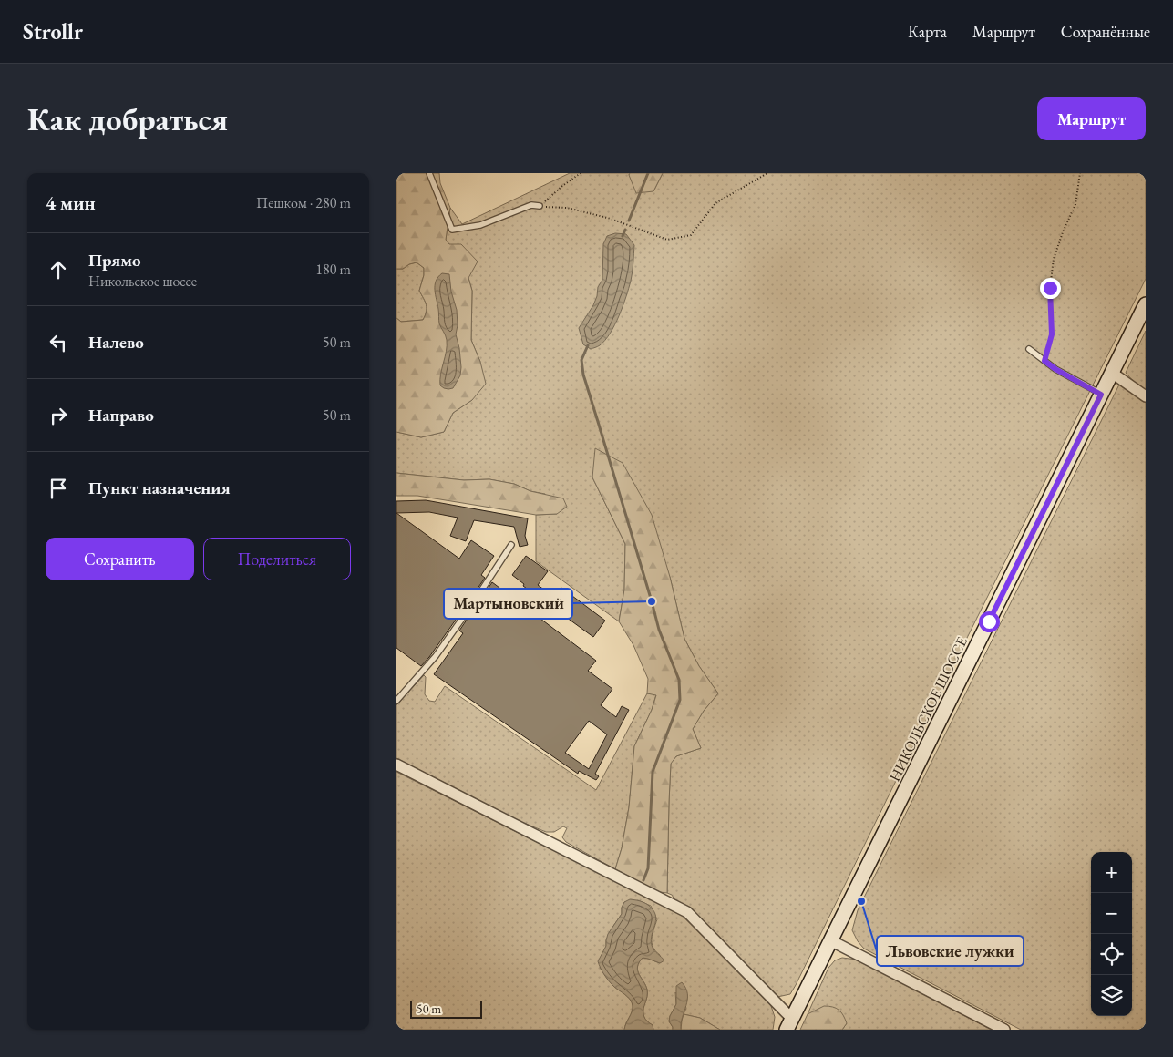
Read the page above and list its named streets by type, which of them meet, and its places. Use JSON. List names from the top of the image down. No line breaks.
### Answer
{"streets":{"main road":["НИКОЛЬСКОЕ ШОССЕ"]},"places":["Мартыновский","Львовские лужки"],"scale_bar":"50 m","page":{"header":"Strollr","nav":["Карта","Маршрут","Сохранённые"],"buttons":["Маршрут",["Сохранить","Поделиться"]],"title":"Как добраться","heading":["4 мин","Пешком · 280 m"],"list":[["Прямо","Никольское шоссе","180 m"],["Налево","50 m"],["Направо","50 m"],"Пункт назначения"],"map_buttons":["+","−"],"scale":"50 m"}}
